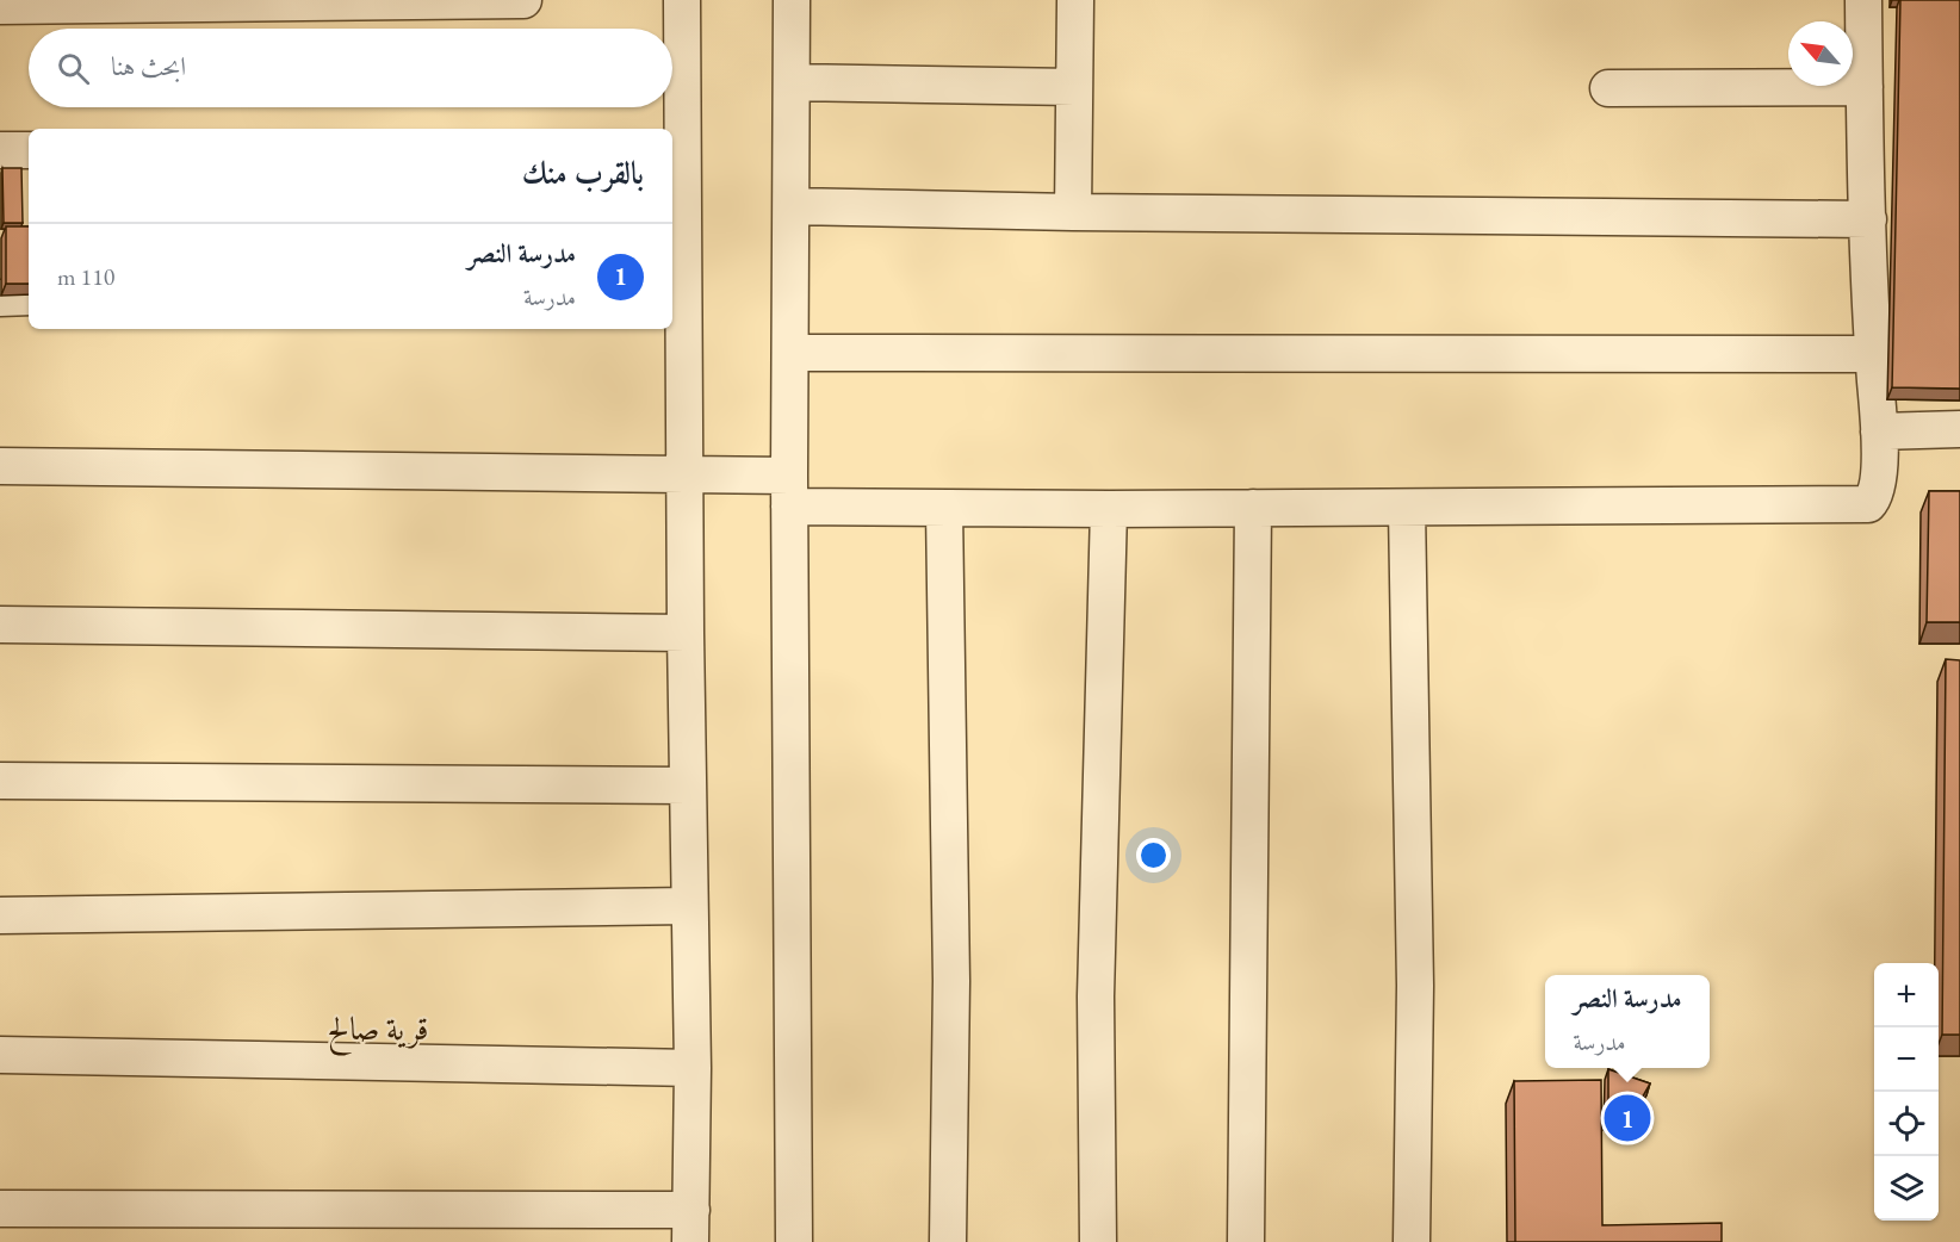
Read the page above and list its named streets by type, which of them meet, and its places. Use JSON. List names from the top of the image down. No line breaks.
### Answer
{"districts":["قرية صالح"],"north":"top left","page":{"search":"ابحث هنا","heading":"بالقرب منك","list":[{"mark":"1","name":"مدرسة النصر","note":"مدرسة","value":"110 m"}],"map_buttons":["+","−"],"popup":["مدرسة النصر","مدرسة"],"pins":"1"}}
